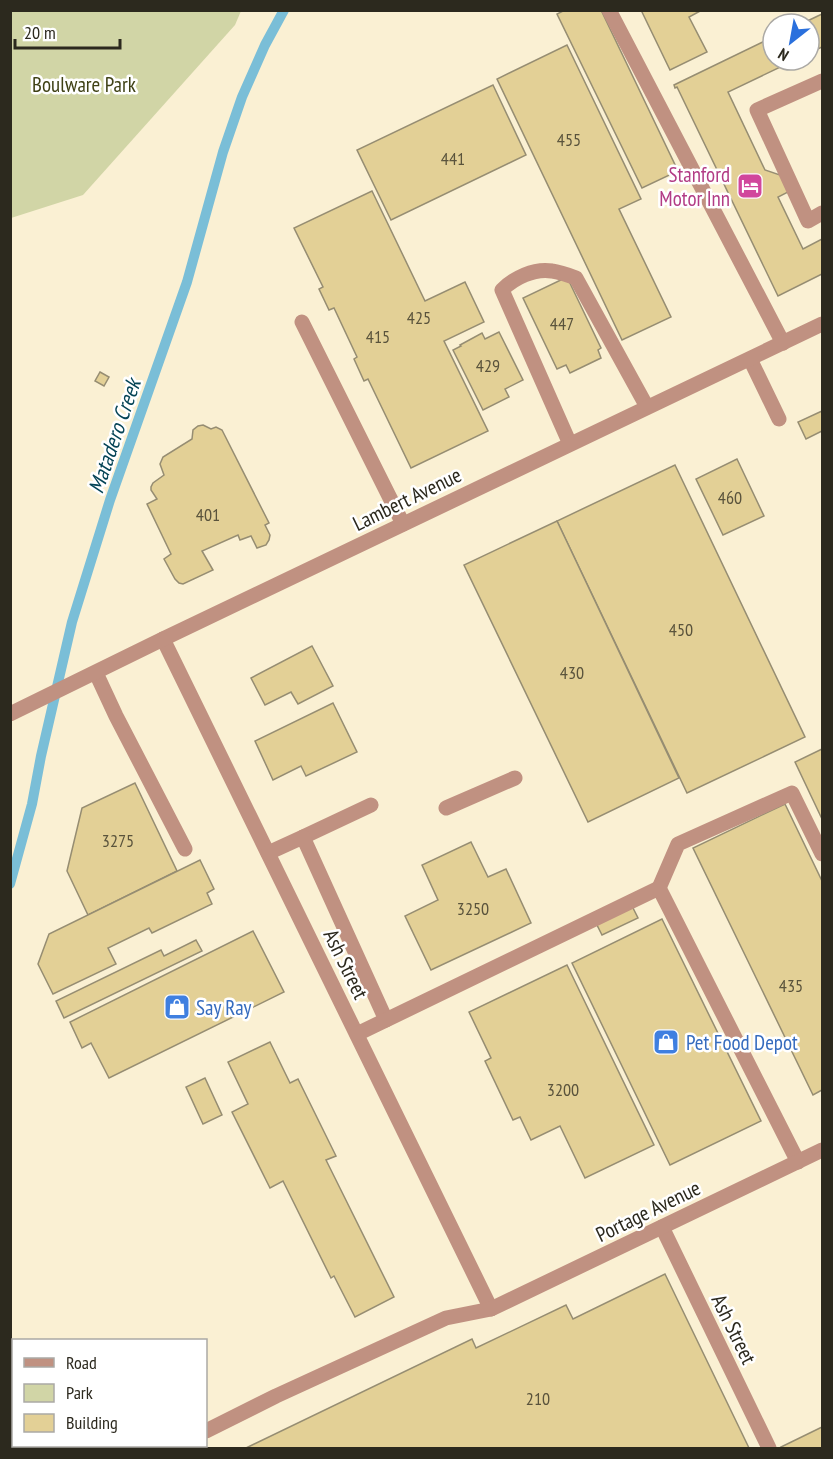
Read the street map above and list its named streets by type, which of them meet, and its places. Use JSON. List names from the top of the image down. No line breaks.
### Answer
{"streets":{"street":["Lambert Avenue","Ash Street","Portage Avenue"]},"crossings":[["Lambert Avenue","Ash Street"],["Ash Street","Portage Avenue"]],"water":["Matadero Creek"],"parks":["Boulware Park"],"places":{"hotel":["Stanford Motor Inn"],"shop":["Say Ray","Pet Food Depot"]},"house_numbers":["455","441","425","447","415","429","460","401","450","430","3275","3250","435","3200","210"],"legend":["Road","Park","Building"],"scale_bar":"20 m","north":"bottom left"}
